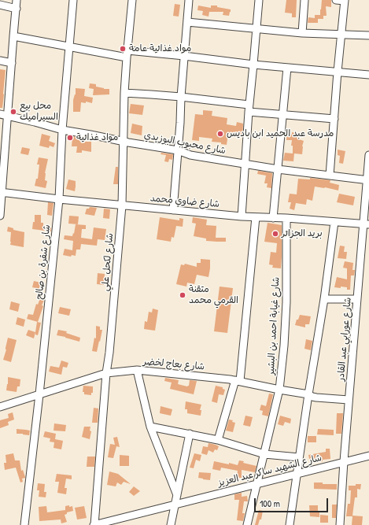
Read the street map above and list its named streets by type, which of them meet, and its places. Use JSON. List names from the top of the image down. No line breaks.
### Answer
{"streets":{"street":["شارع محبوب البوزيدي","شارع ضاوي محمد","شارع شقرة بن صالح","شارع لكحل علي","شارع غيابة احمد بن البشير","شارع عورابي عبد القادر","شارع بعاج لخضر","شارع الشهيد ساكر عبد العزيز"]},"crossings":[["شارع محبوب البوزيدي","شارع شقرة بن صالح"],["شارع محبوب البوزيدي","شارع لكحل علي"],["شارع محبوب البوزيدي","شارع عورابي عبد القادر"],["شارع ضاوي محمد","شارع شقرة بن صالح"],["شارع ضاوي محمد","شارع لكحل علي"],["شارع ضاوي محمد","شارع غيابة احمد بن البشير"],["شارع ضاوي محمد","شارع عورابي عبد القادر"],["شارع شقرة بن صالح","شارع بعاج لخضر"],["شارع لكحل علي","شارع بعاج لخضر"],["شارع لكحل علي","شارع الشهيد ساكر عبد العزيز"],["شارع غيابة احمد بن البشير","شارع بعاج لخضر"],["شارع غيابة احمد بن البشير","شارع الشهيد ساكر عبد العزيز"],["شارع عورابي عبد القادر","شارع بعاج لخضر"],["شارع عورابي عبد القادر","شارع الشهيد ساكر عبد العزيز"]],"places":["مواد غذائية عامة","محل بيع السيراميك","مدرسة عبد الحميد ابن باديس","مواد غذائية","بريد الجزائر","متقنة القرمي محمد"],"scale_bar":"100 m"}
